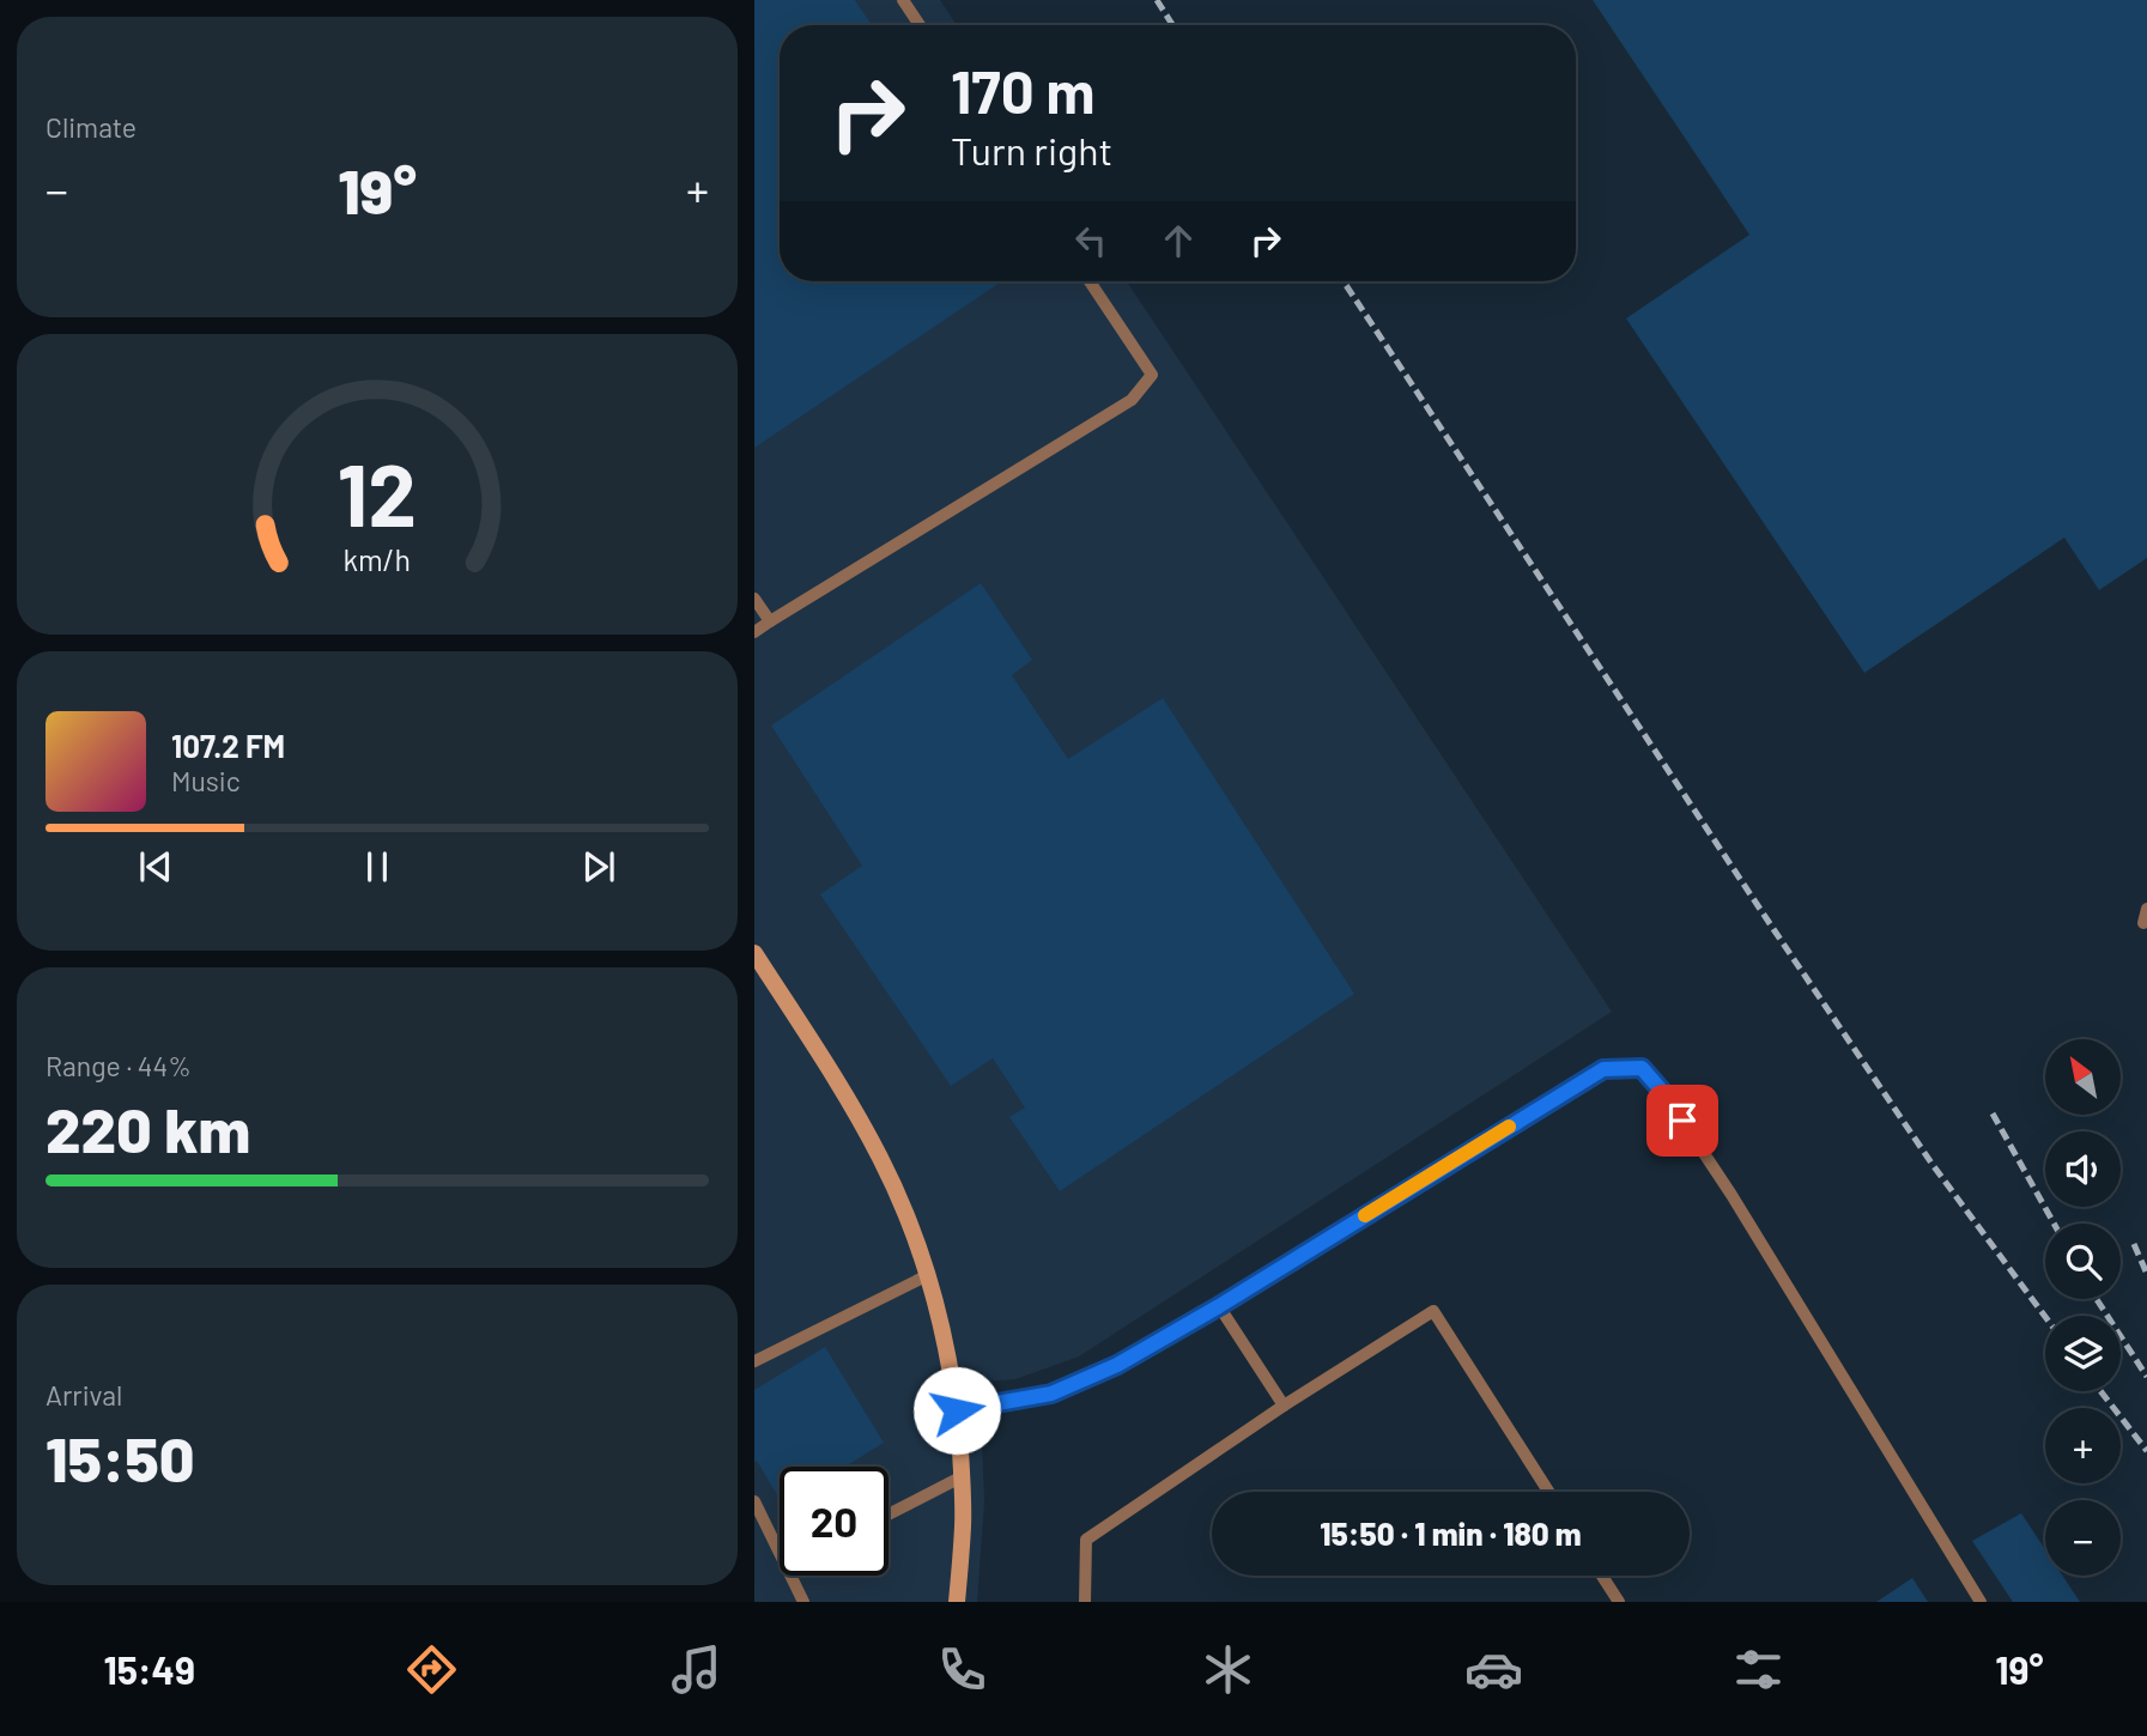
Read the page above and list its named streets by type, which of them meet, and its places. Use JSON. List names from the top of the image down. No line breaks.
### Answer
{"north":"top left","page":{"tile":["Climate",["Range · 44%","220 km"],["Arrival","15:50"]],"turn":["170 m","Turn right"],"heat":["−","19°","+"],"song":["107.2 FM","Music"],"map_buttons":["+","−"],"limit":"20","trip":"15:50 · 1 min · 180 m","tabs":["15:49","19°"],"gauge":["12","km/h"]}}
